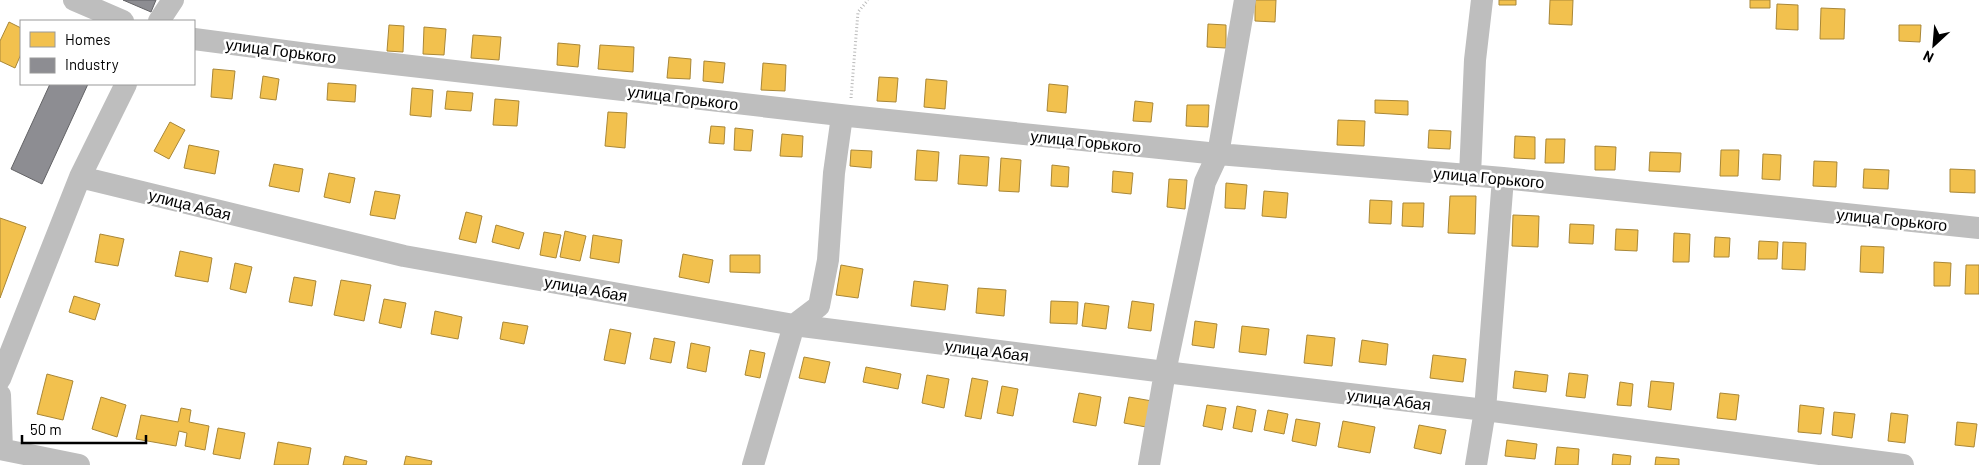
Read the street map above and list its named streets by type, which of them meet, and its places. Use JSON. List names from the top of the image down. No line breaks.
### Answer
{"streets":{"street":["улица Горького","улица Абая"]},"legend":["Homes","Industry"],"scale_bar":"50 m","north":"bottom left"}
